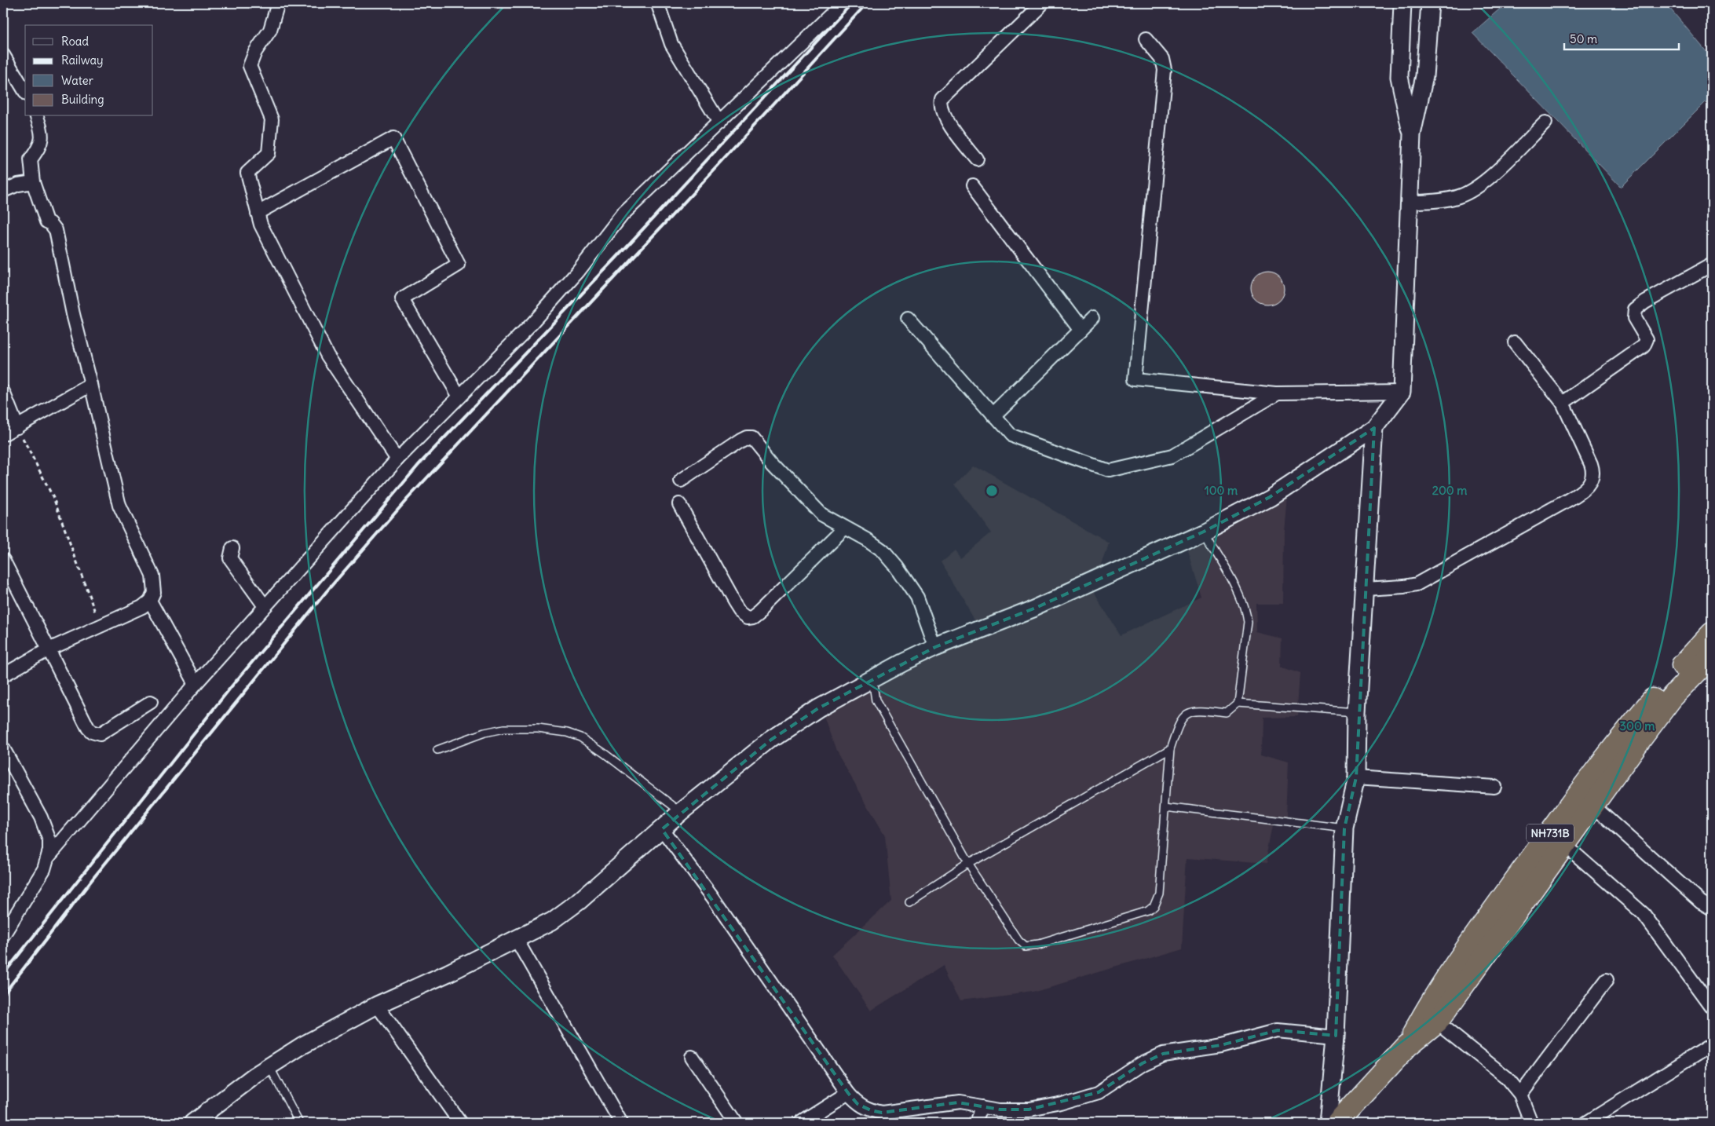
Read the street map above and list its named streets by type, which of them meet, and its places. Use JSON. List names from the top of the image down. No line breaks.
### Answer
{"streets":{"highway":["NH731B"]},"legend":["Road","Railway","Water","Building"],"scale_bar":"50 m","rings":["100 m","200 m","300 m"]}
